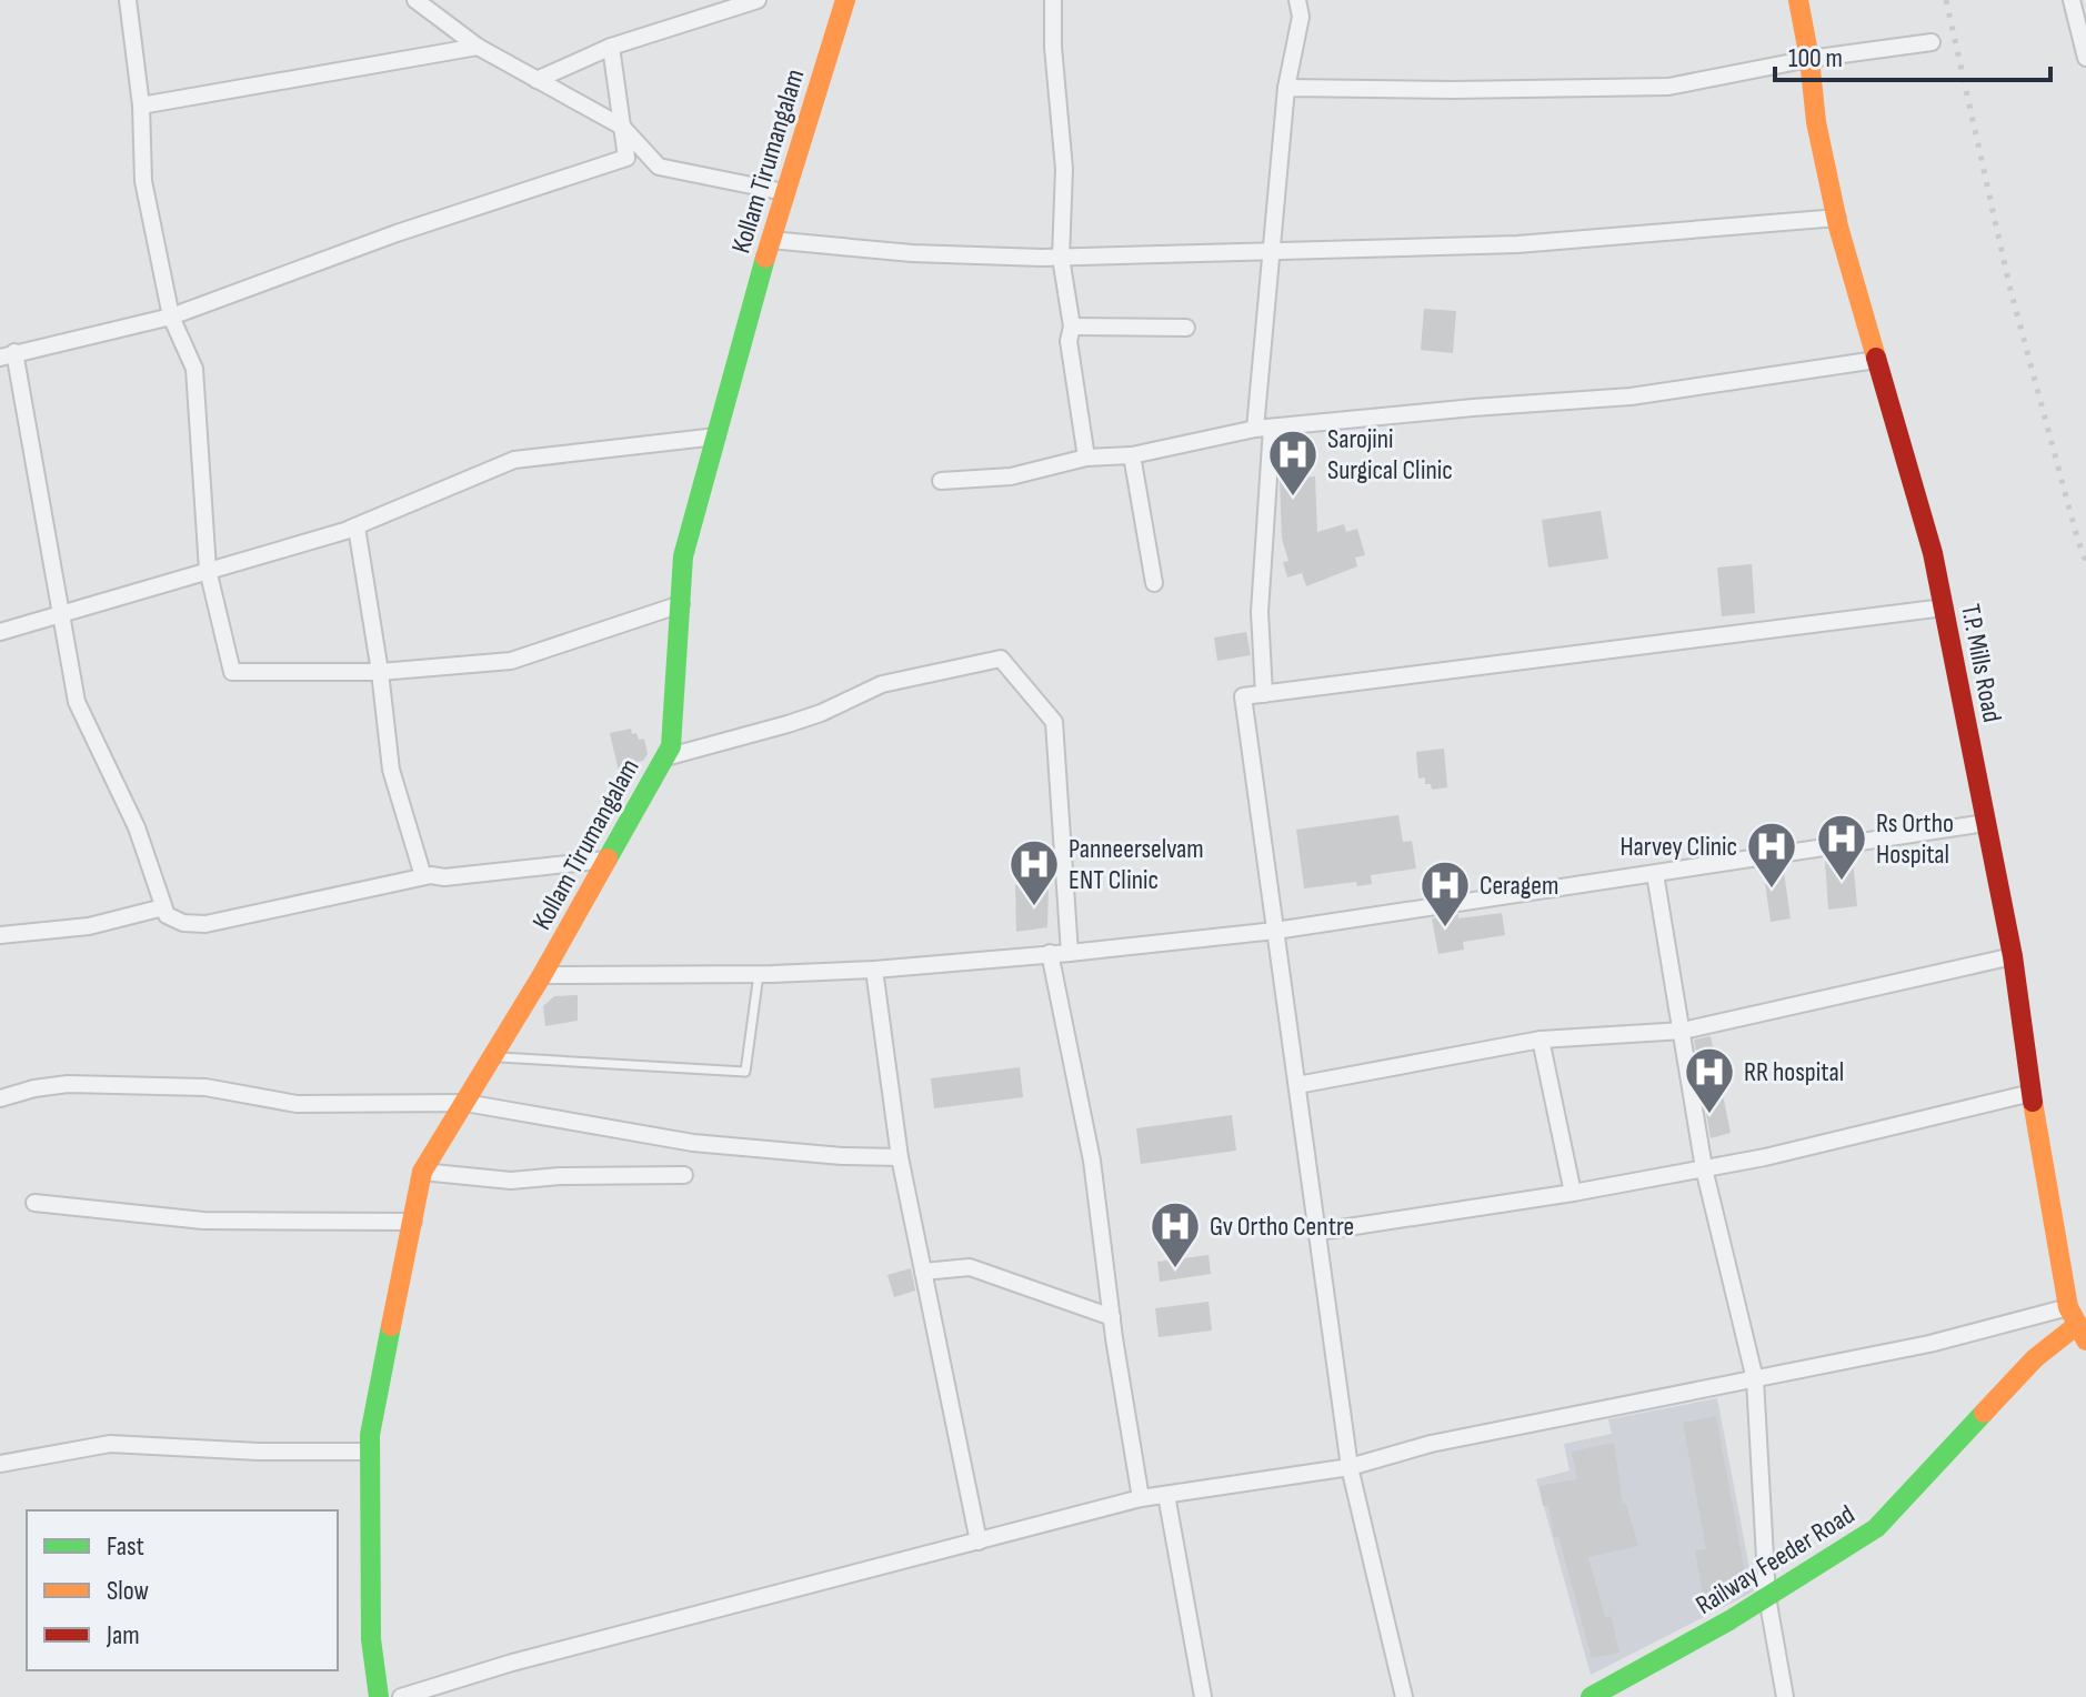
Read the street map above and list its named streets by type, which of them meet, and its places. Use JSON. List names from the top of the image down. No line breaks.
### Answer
{"streets":{"main road":["Kollam Tirumangalam","T.P. Mills Road","Railway Feeder Road"]},"crossings":[["T.P. Mills Road","Railway Feeder Road"]],"places":{"hospital":["Sarojini Surgical Clinic","Rs Ortho Hospital","Harvey Clinic","Panneerselvam ENT Clinic","Ceragem","RR hospital","Gv Ortho Centre"]},"legend":["Fast","Slow","Jam"],"scale_bar":"100 m"}
